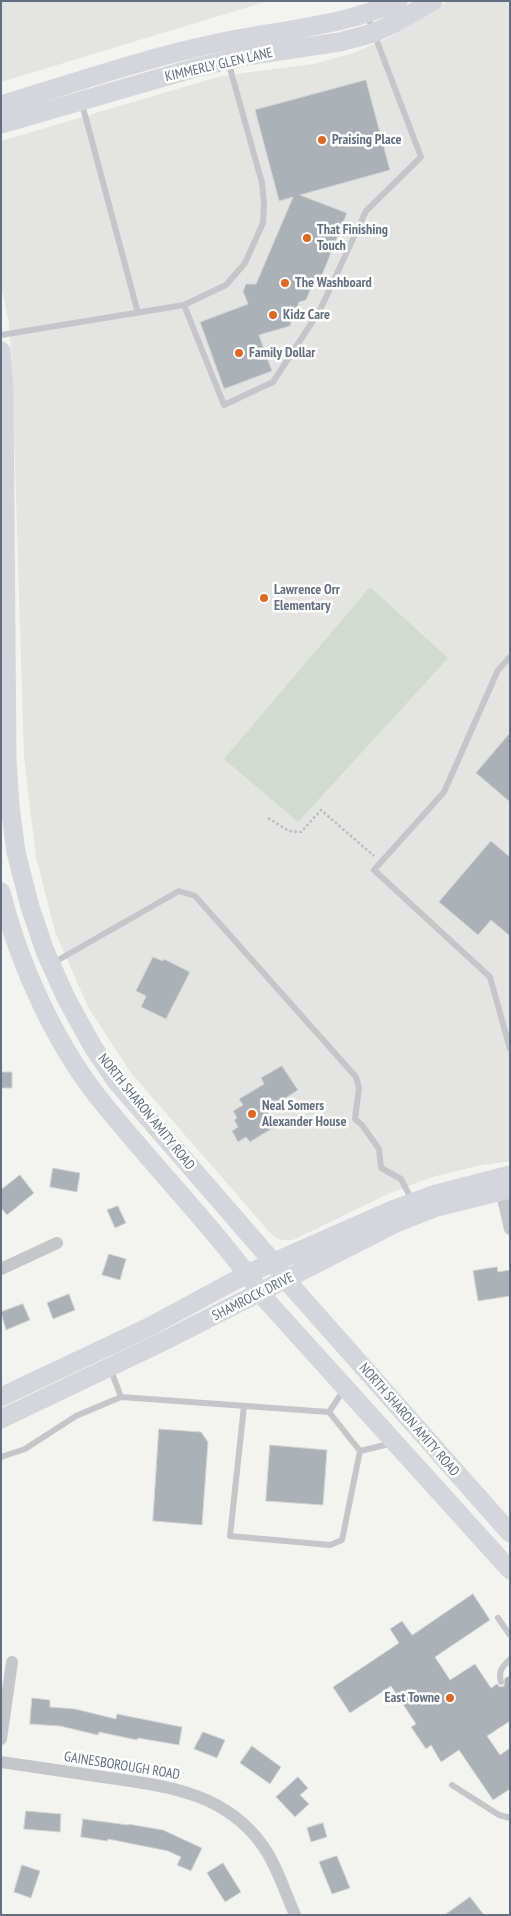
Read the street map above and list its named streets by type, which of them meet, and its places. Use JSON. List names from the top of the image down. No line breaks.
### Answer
{"streets":{"main road":["KIMMERLY GLEN LANE","NORTH SHARON AMITY ROAD","SHAMROCK DRIVE"],"street":["GAINESBOROUGH ROAD"]},"crossings":[["NORTH SHARON AMITY ROAD","SHAMROCK DRIVE"]],"places":["Praising Place","That Finishing Touch","The Washboard","Kidz Care","Family Dollar","Lawrence Orr Elementary","Neal Somers Alexander House","East Towne"]}
